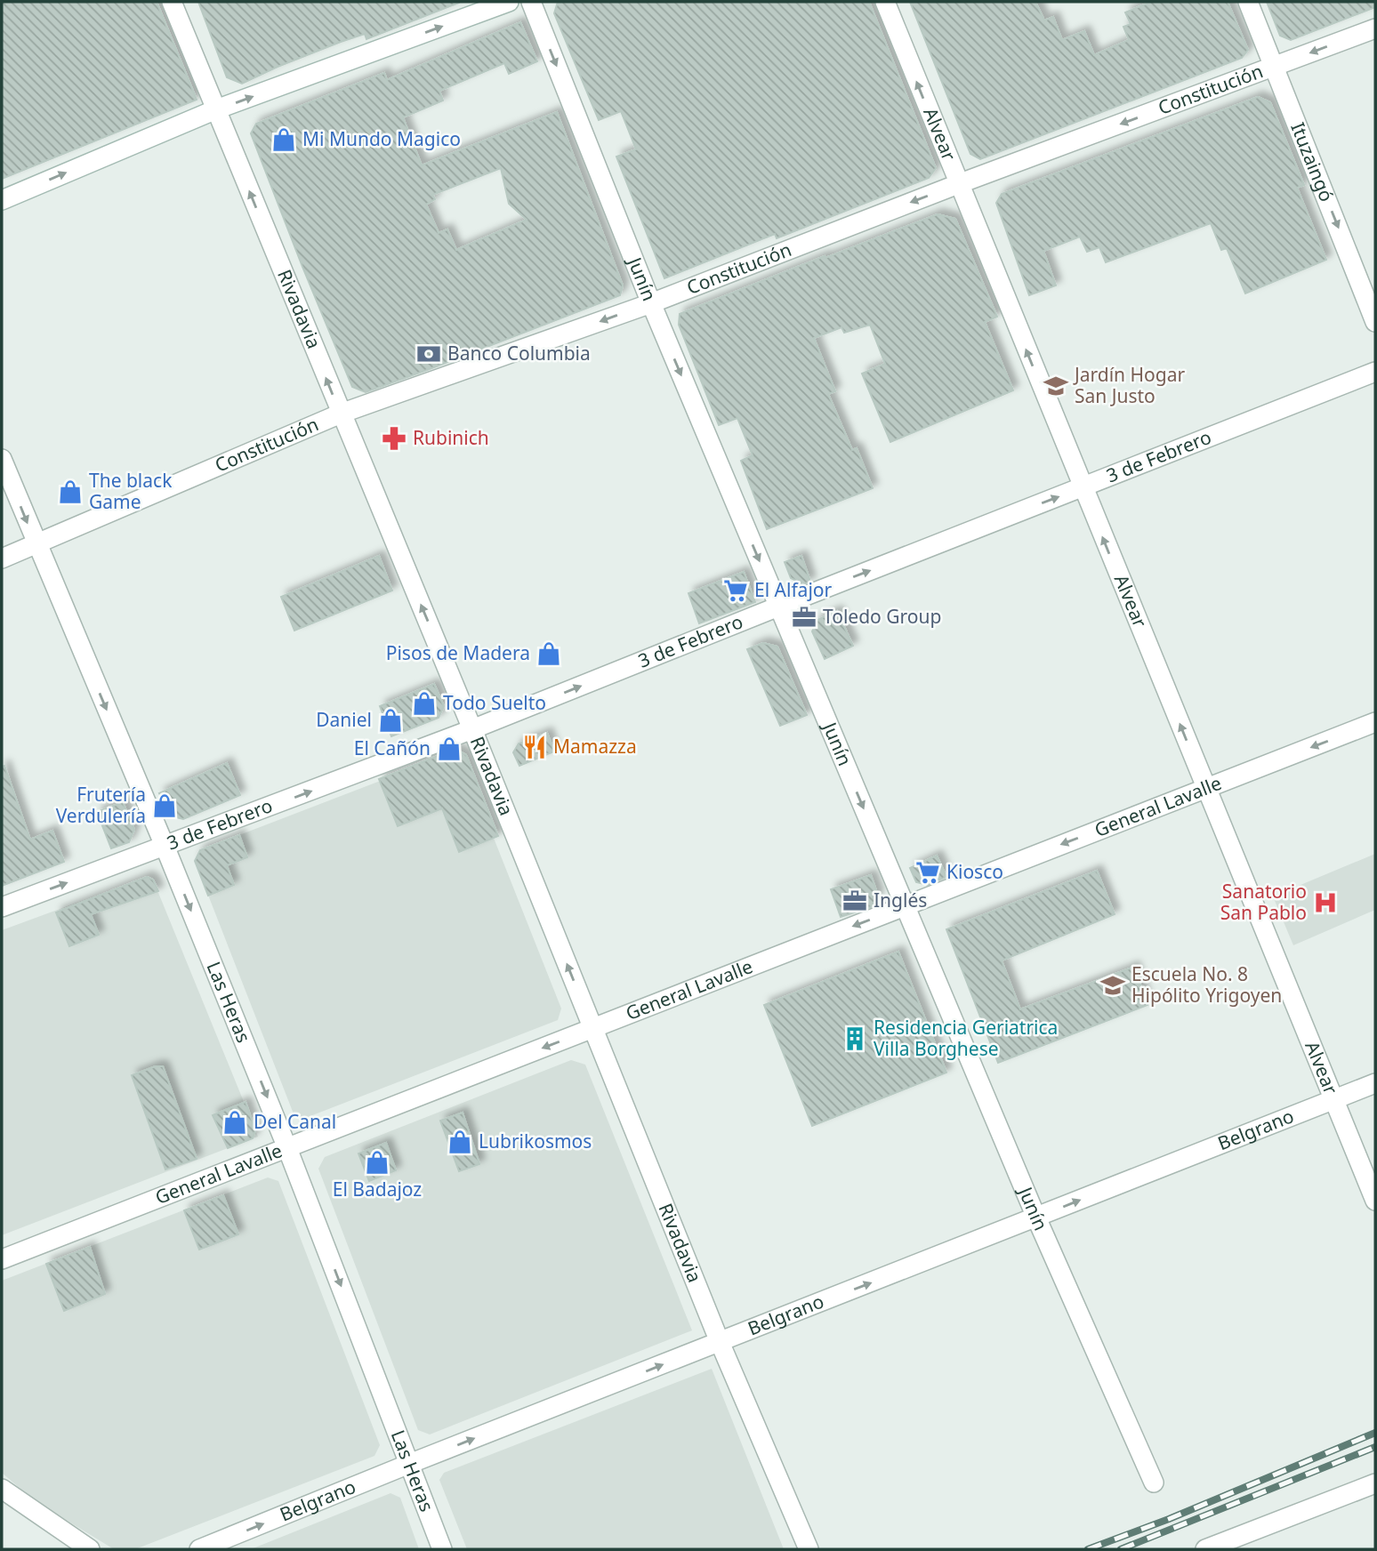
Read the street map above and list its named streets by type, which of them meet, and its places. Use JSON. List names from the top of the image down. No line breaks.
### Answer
{"streets":{"street":["Constitución","Alvear","Ituzaingó","Junín","Rivadavia","3 de Febrero","General Lavalle","Las Heras","Belgrano"]},"crossings":[["Constitución","Alvear"],["Constitución","Ituzaingó"],["Constitución","Junín"],["Constitución","Rivadavia"],["Constitución","Las Heras"],["Alvear","3 de Febrero"],["Alvear","General Lavalle"],["Alvear","Belgrano"],["Junín","3 de Febrero"],["Junín","General Lavalle"],["Junín","Belgrano"],["Rivadavia","3 de Febrero"],["Rivadavia","General Lavalle"],["Rivadavia","Belgrano"],["3 de Febrero","Las Heras"],["General Lavalle","Las Heras"],["Las Heras","Belgrano"]],"one_way":["Constitución","Alvear","Ituzaingó","Junín","Rivadavia","3 de Febrero","General Lavalle","Las Heras","Belgrano"],"places":{"shop":["Mi Mundo Magico","The black Game","Pisos de Madera","Todo Suelto","Daniel","El Cañón","Frutería Verdulería","Del Canal","Lubrikosmos","El Badajoz"],"bank":["Banco Columbia"],"school or university":["Jardín Hogar San Justo","Escuela No. 8 Hipólito Yrigoyen"],"pharmacy":["Rubinich"],"supermarket":["El Alfajor","Kiosco"],"office":["Toledo Group","Inglés"],"restaurant":["Mamazza"],"hospital":["Sanatorio San Pablo"],"building":["Residencia Geriatrica Villa Borghese"]}}
